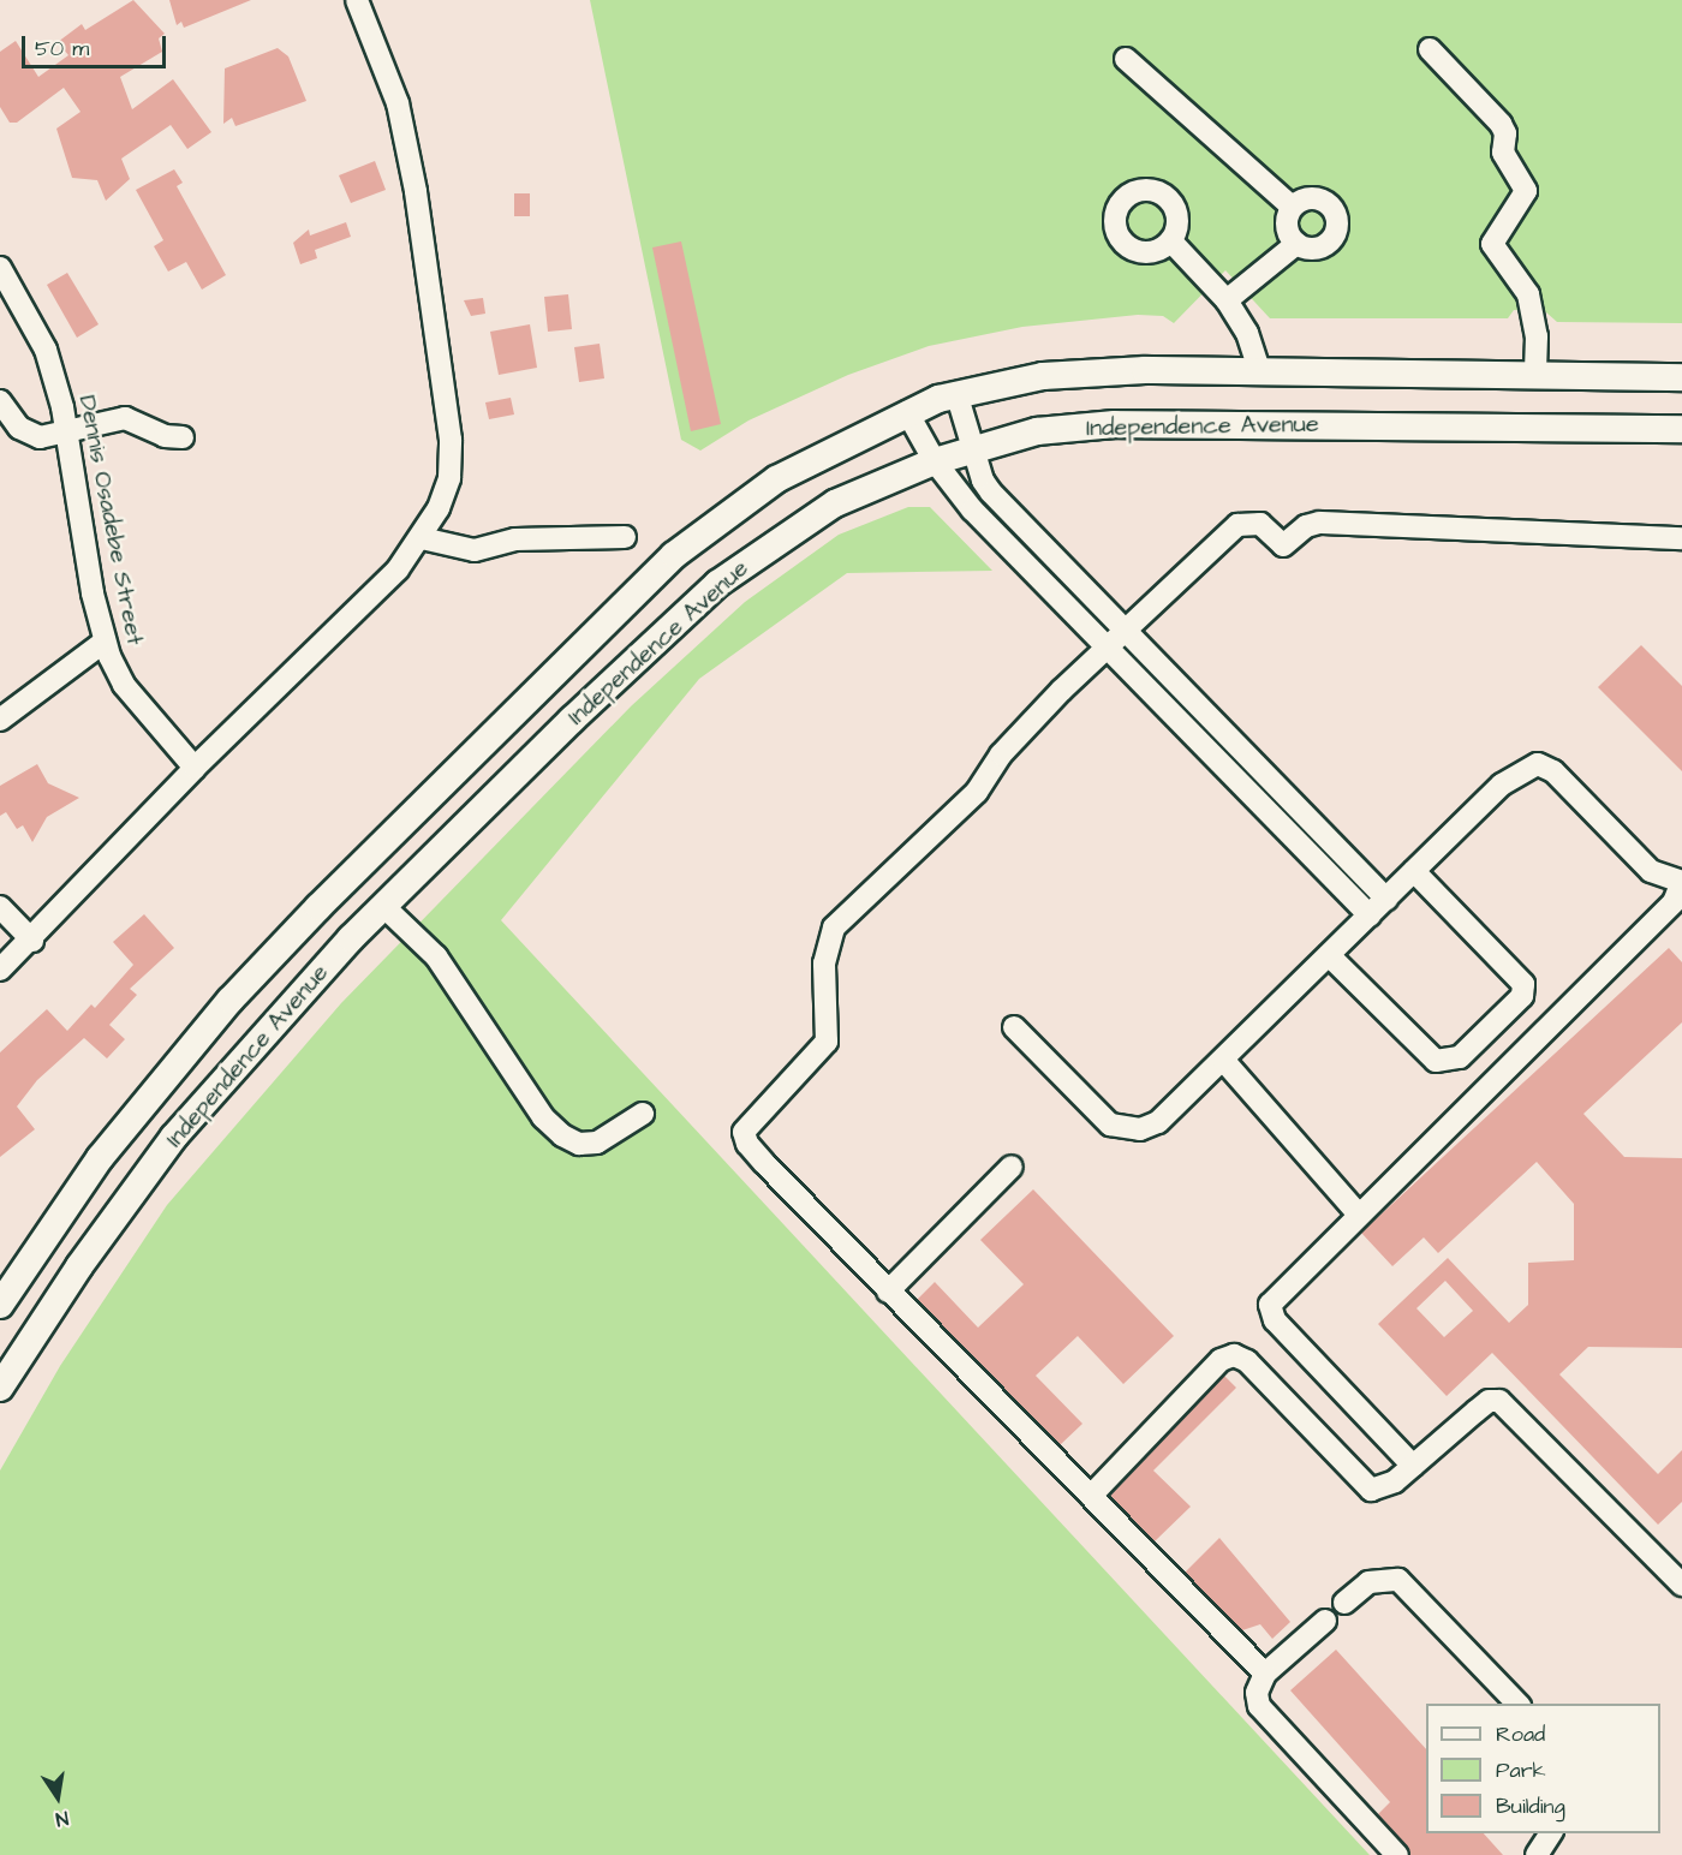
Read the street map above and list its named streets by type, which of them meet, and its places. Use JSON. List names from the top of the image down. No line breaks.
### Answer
{"streets":{"main road":["Independence Avenue"],"street":["Dennis Osadebe Street"]},"legend":["Road","Park","Building"],"scale_bar":"50 m","north":"bottom"}
